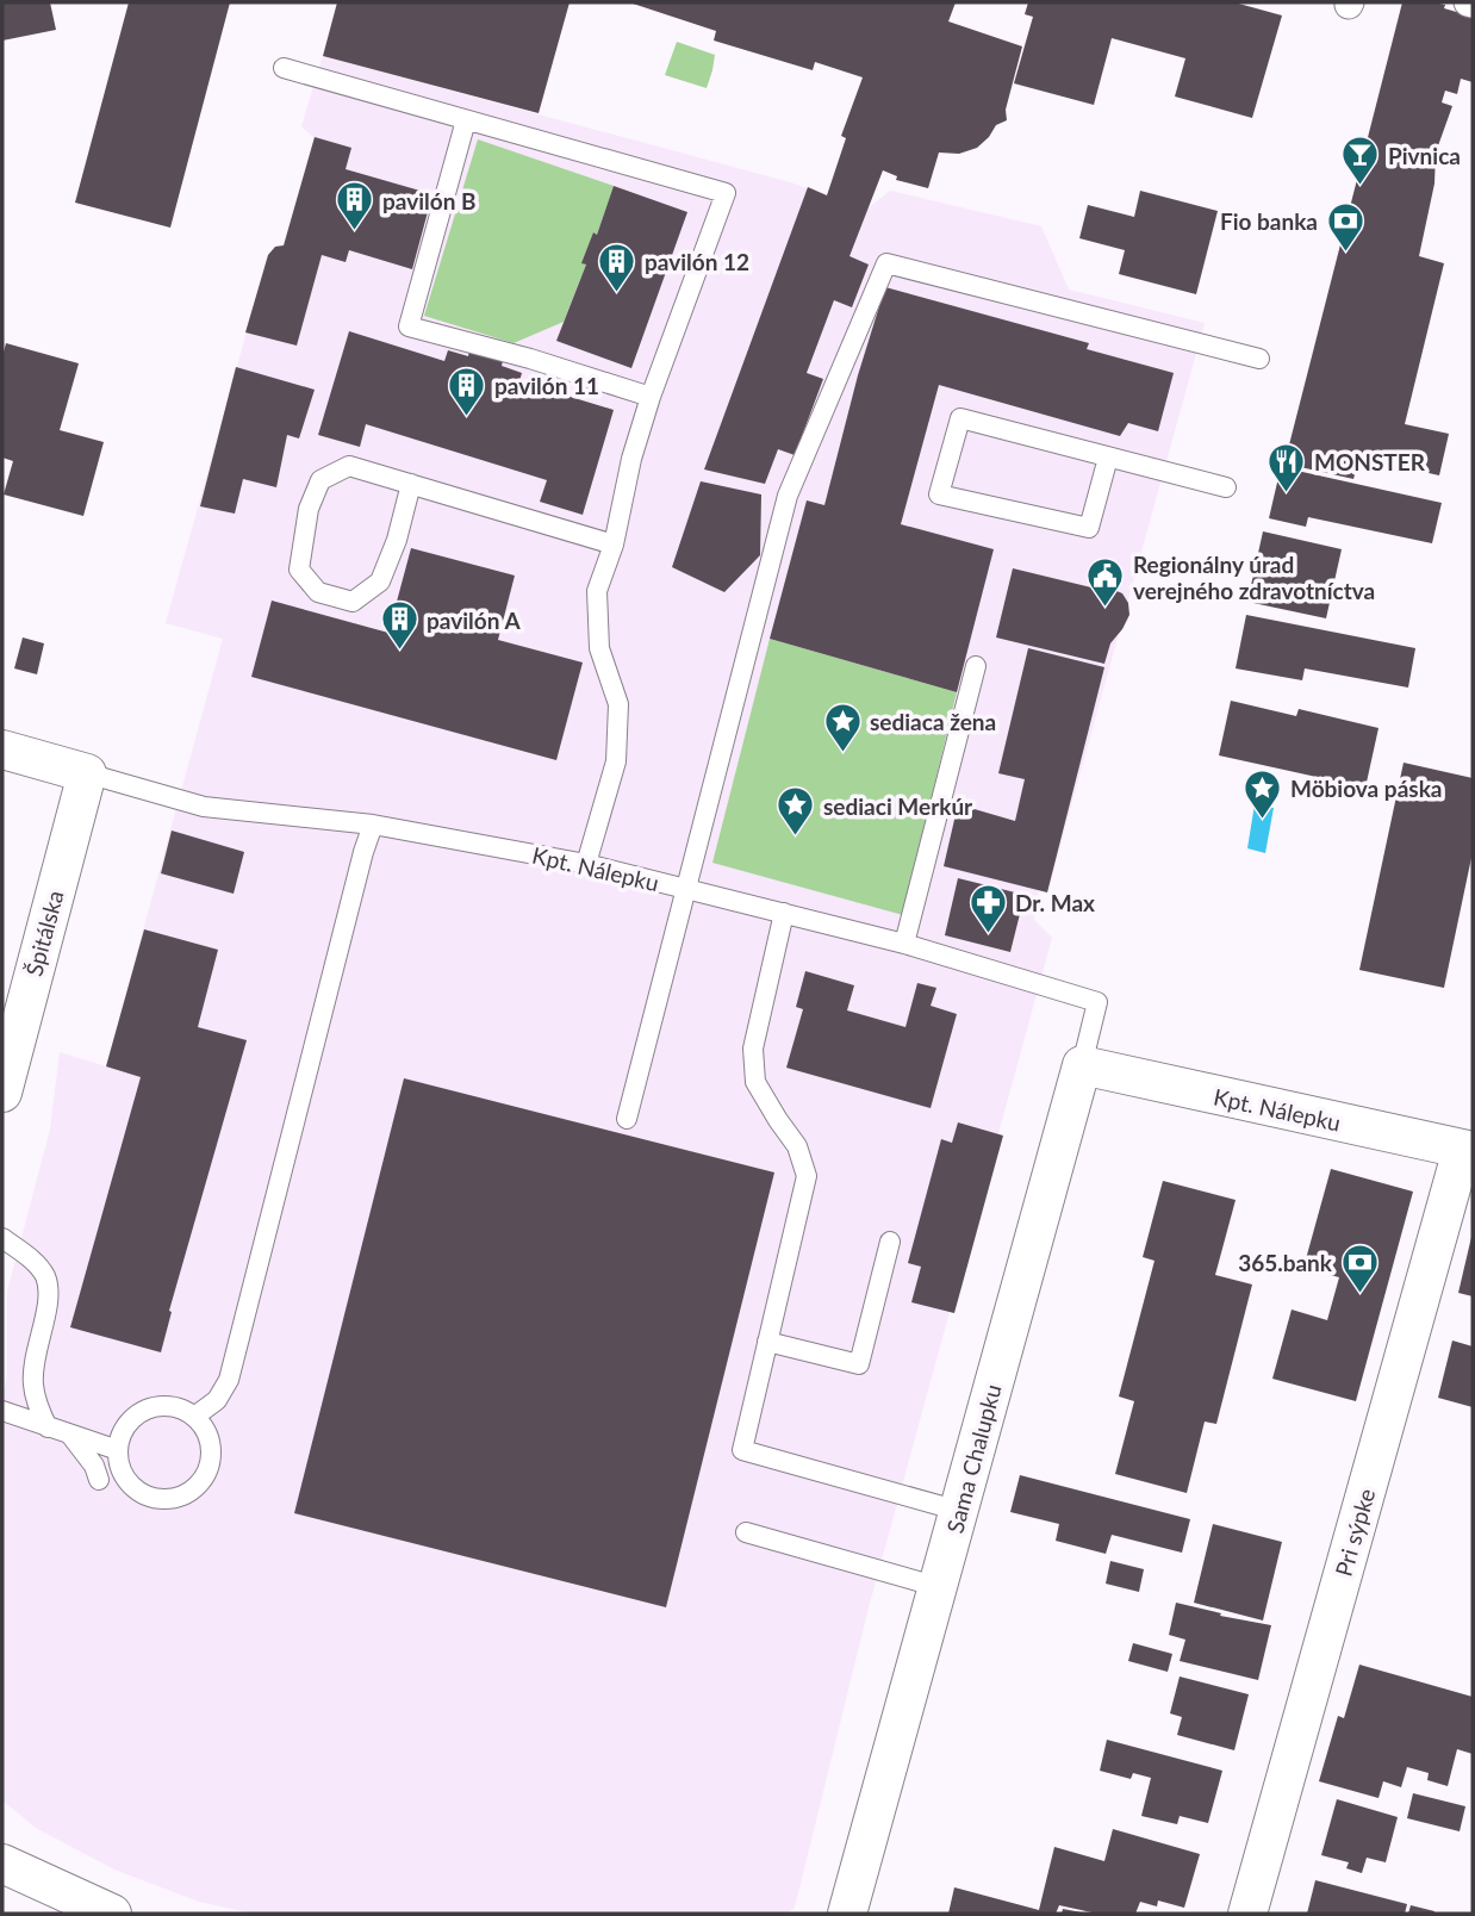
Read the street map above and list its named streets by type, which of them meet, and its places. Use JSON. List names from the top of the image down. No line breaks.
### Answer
{"streets":{"street":["Kpt. Nálepku","Špitálska","Sama Chalupku","Pri sýpke"]},"crossings":[["Kpt. Nálepku","Špitálska"],["Kpt. Nálepku","Sama Chalupku"],["Kpt. Nálepku","Pri sýpke"]],"places":{"bar":["Pivnica"],"building":["pavilón B","pavilón 12","pavilón 11","pavilón A"],"bank":["Fio banka","365.bank"],"restaurant":["MONSTER"],"public building":["Regionálny úrad verejného zdravotníctva"],"place":["sediaca žena","Möbiova páska","sediaci Merkúr"],"pharmacy":["Dr. Max"]}}
